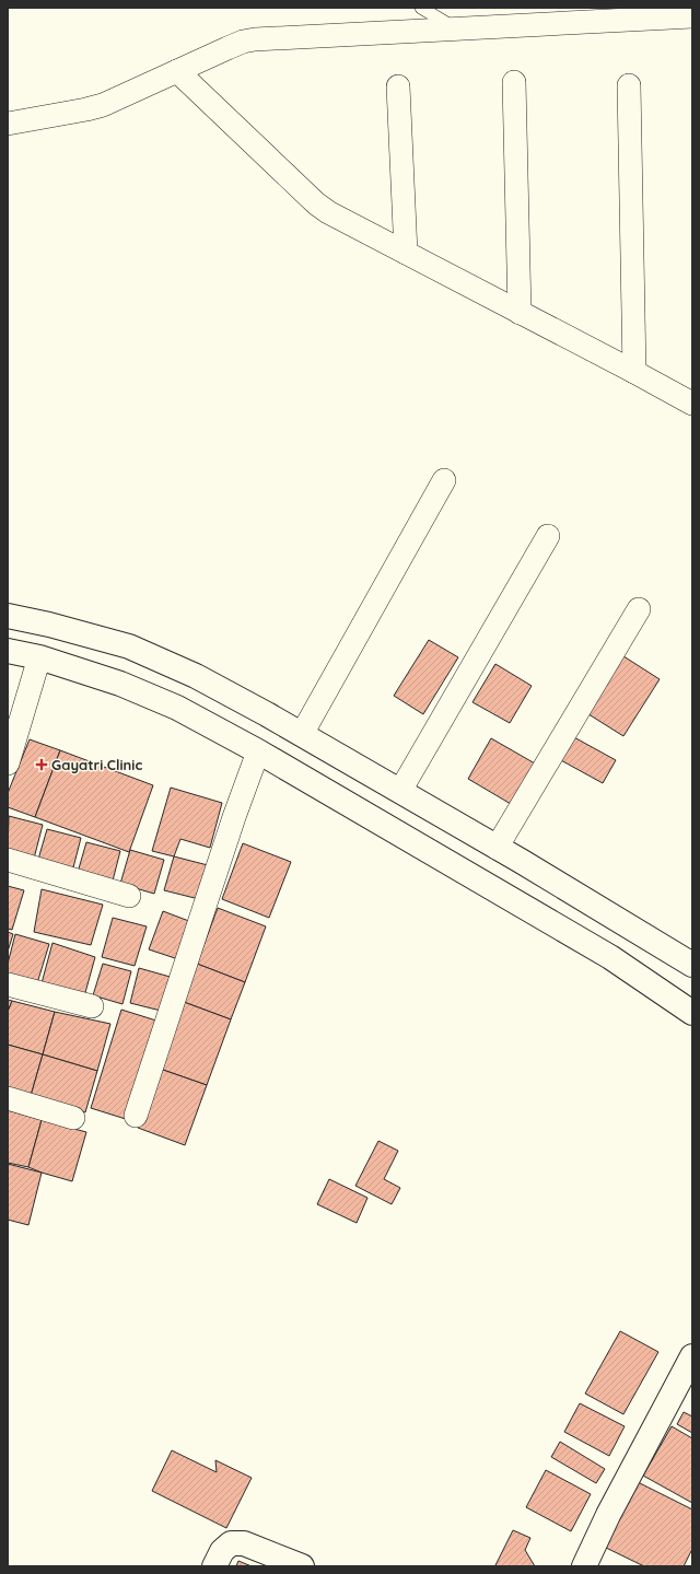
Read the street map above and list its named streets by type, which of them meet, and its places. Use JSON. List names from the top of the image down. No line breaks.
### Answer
{"places":{"health":["Gayatri Clinic"]}}
